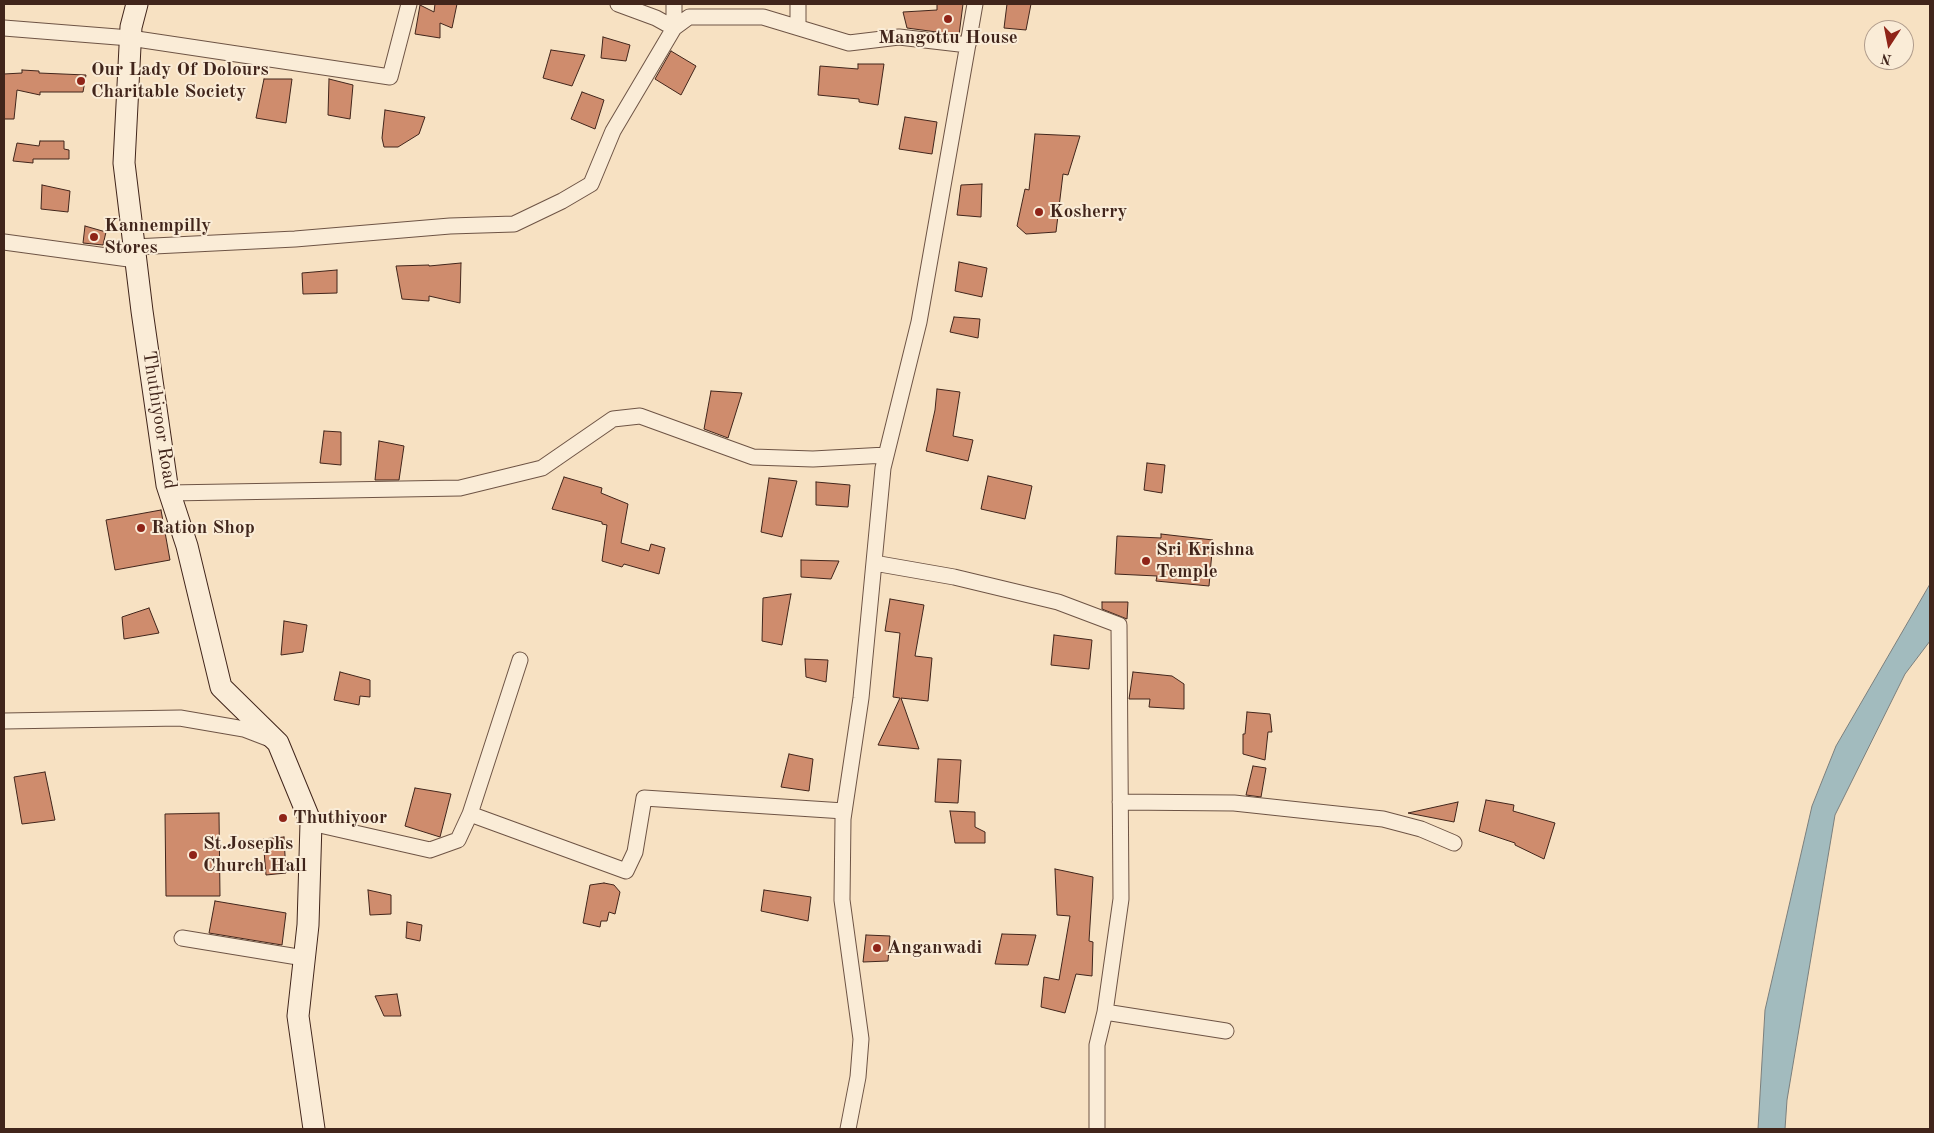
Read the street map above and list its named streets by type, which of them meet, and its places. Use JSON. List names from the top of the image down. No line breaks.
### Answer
{"streets":{"main road":["Thuthiyoor Road"]},"places":["Mangottu House","Our Lady Of Dolours Charitable Society","Kosherry","Kannempilly Stores","Ration Shop","Sri Krishna Temple","Thuthiyoor","St.Josephs Church Hall","Anganwadi"],"north":"bottom"}
